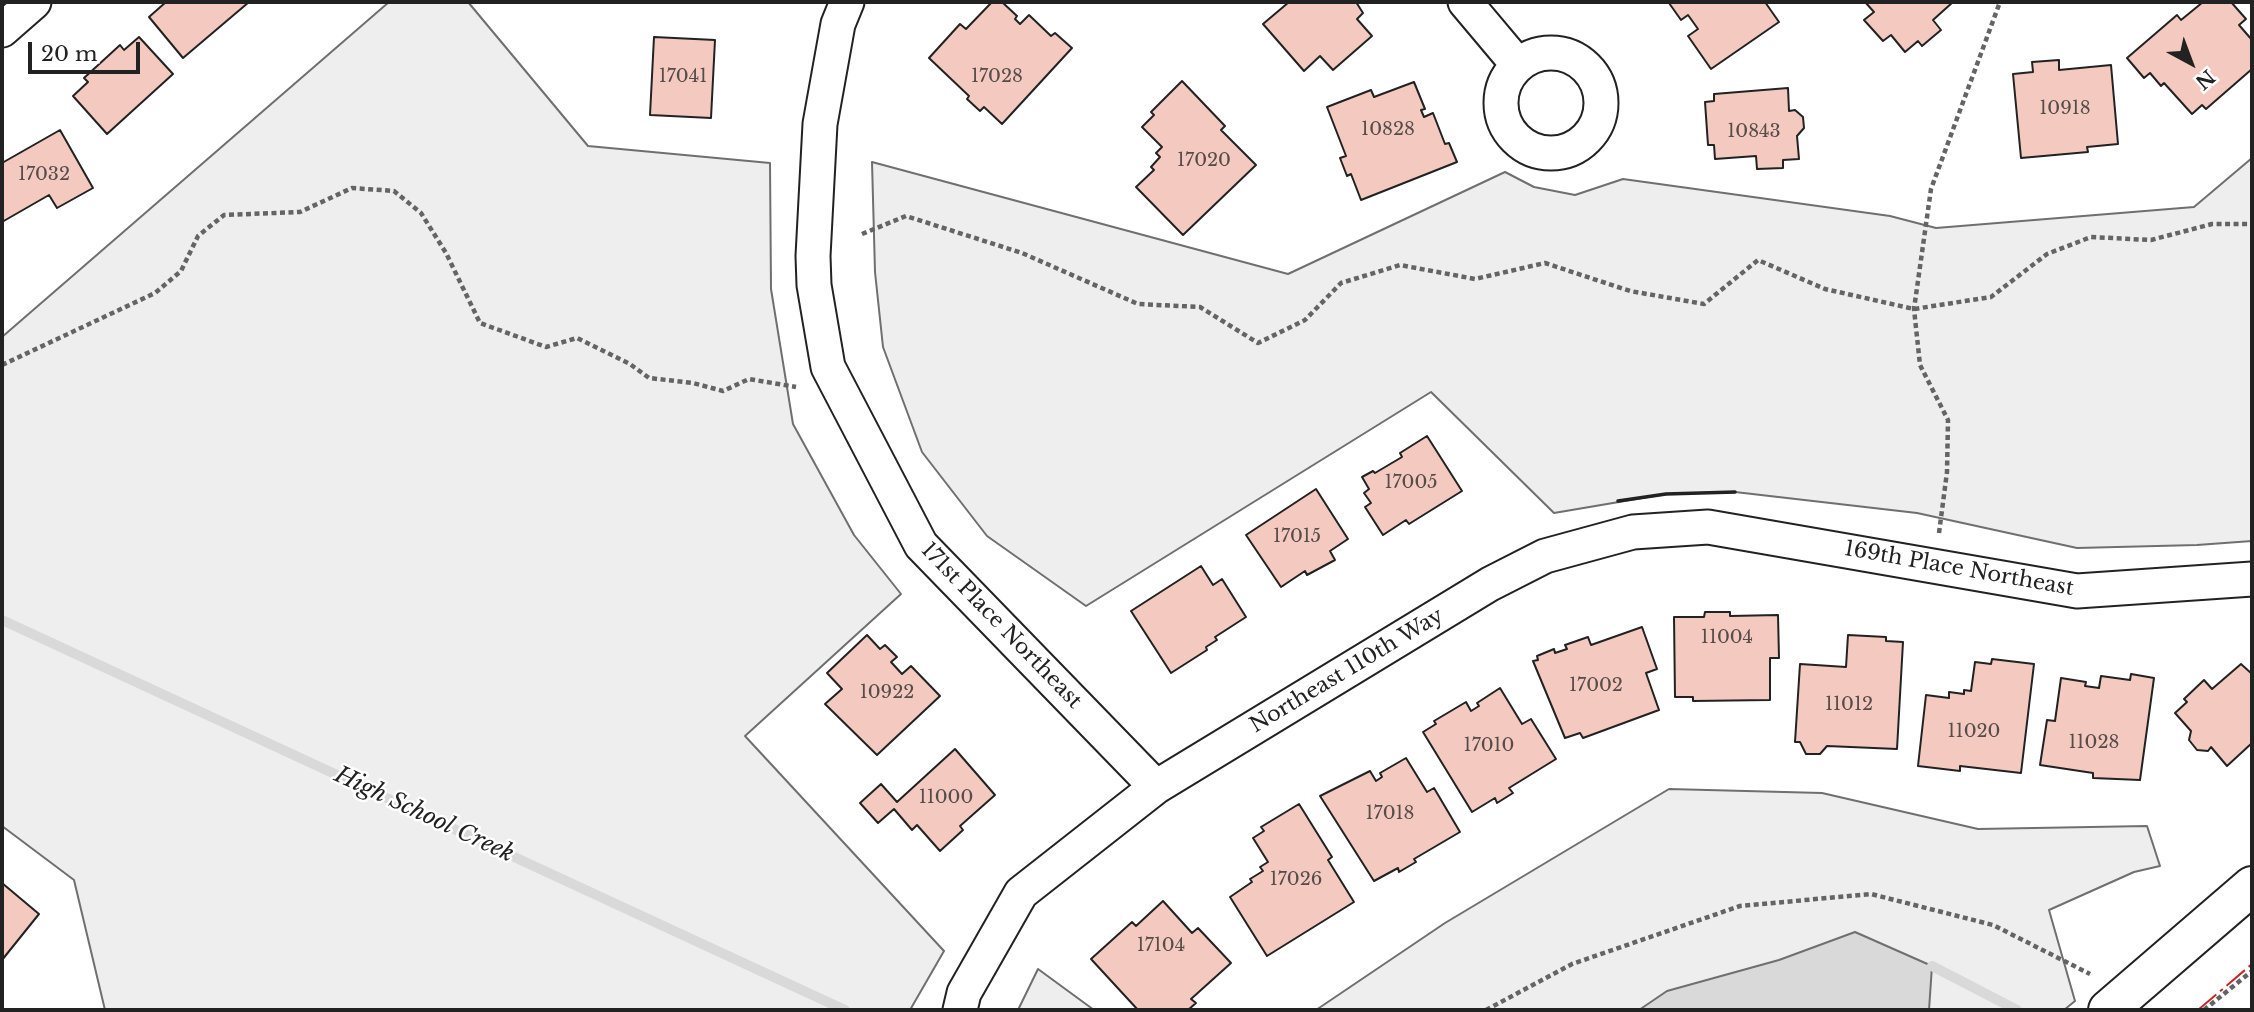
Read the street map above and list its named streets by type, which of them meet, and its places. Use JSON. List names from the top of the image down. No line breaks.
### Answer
{"streets":{"street":["169th Place Northeast","171st Place Northeast","Northeast 110th Way"]},"crossings":[["169th Place Northeast","Northeast 110th Way"],["171st Place Northeast","Northeast 110th Way"]],"water":["High School Creek"],"house_numbers":["17041","17028","10918","10828","10843","17020","17032","17005","17015","11004","17002","10922","11012","11020","11028","17010","11000","17018","17026","17104"],"scale_bar":"20 m","north":"bottom right"}
